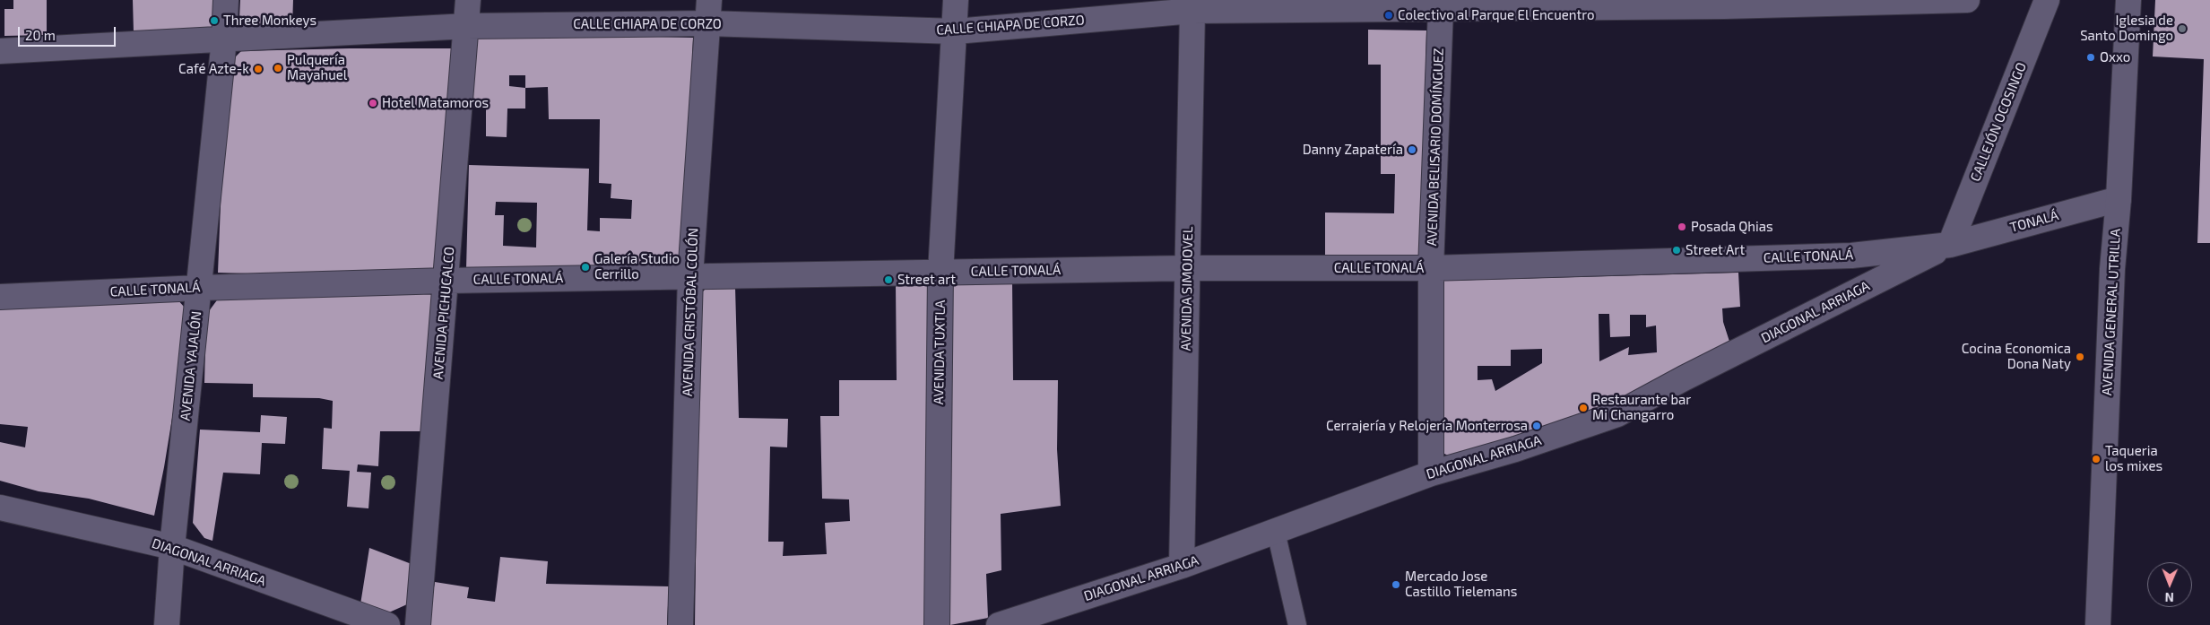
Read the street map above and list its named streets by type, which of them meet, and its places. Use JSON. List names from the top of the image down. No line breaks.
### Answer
{"streets":{"street":["CALLE CHIAPA DE CORZO","CALLEJÓN OCOSINGO","AVENIDA BELISARIO DOMÍNGUEZ","TONALÁ","CALLE TONALÁ","AVENIDA SIMOJOVEL","AVENIDA CRISTÓBAL COLÓN","DIAGONAL ARRIAGA","AVENIDA GENERAL UTRILLA","AVENIDA PICHUCALCO","AVENIDA TUXTLA","AVENIDA YAJALÓN"]},"crossings":[["CALLE CHIAPA DE CORZO","AVENIDA BELISARIO DOMÍNGUEZ"],["CALLE CHIAPA DE CORZO","AVENIDA SIMOJOVEL"],["CALLE CHIAPA DE CORZO","AVENIDA CRISTÓBAL COLÓN"],["CALLE CHIAPA DE CORZO","AVENIDA PICHUCALCO"],["CALLE CHIAPA DE CORZO","AVENIDA TUXTLA"],["CALLE CHIAPA DE CORZO","AVENIDA YAJALÓN"],["CALLEJÓN OCOSINGO","TONALÁ"],["CALLEJÓN OCOSINGO","CALLE TONALÁ"],["CALLEJÓN OCOSINGO","DIAGONAL ARRIAGA"],["AVENIDA BELISARIO DOMÍNGUEZ","CALLE TONALÁ"],["AVENIDA BELISARIO DOMÍNGUEZ","DIAGONAL ARRIAGA"],["TONALÁ","CALLE TONALÁ"],["TONALÁ","DIAGONAL ARRIAGA"],["TONALÁ","AVENIDA GENERAL UTRILLA"],["CALLE TONALÁ","AVENIDA SIMOJOVEL"],["CALLE TONALÁ","AVENIDA CRISTÓBAL COLÓN"],["CALLE TONALÁ","DIAGONAL ARRIAGA"],["CALLE TONALÁ","AVENIDA PICHUCALCO"],["CALLE TONALÁ","AVENIDA TUXTLA"],["CALLE TONALÁ","AVENIDA YAJALÓN"],["AVENIDA SIMOJOVEL","DIAGONAL ARRIAGA"],["DIAGONAL ARRIAGA","AVENIDA YAJALÓN"]],"places":["Colectivo al Parque El Encuentro","Three Monkeys","Iglesia de Santo Domingo","Oxxo","Pulquería Mayahuel","Café Azte-k","Hotel Matamoros","Danny Zapatería","Posada Qhias","Street Art","Galería Studio Cerrillo","Street art","Cocina Economica Dona Naty","Restaurante bar Mi Changarro","Cerrajería y Relojería Monterrosa","Taqueria los mixes","Mercado Jose Castillo Tielemans"],"scale_bar":"20 m","north":"bottom"}
